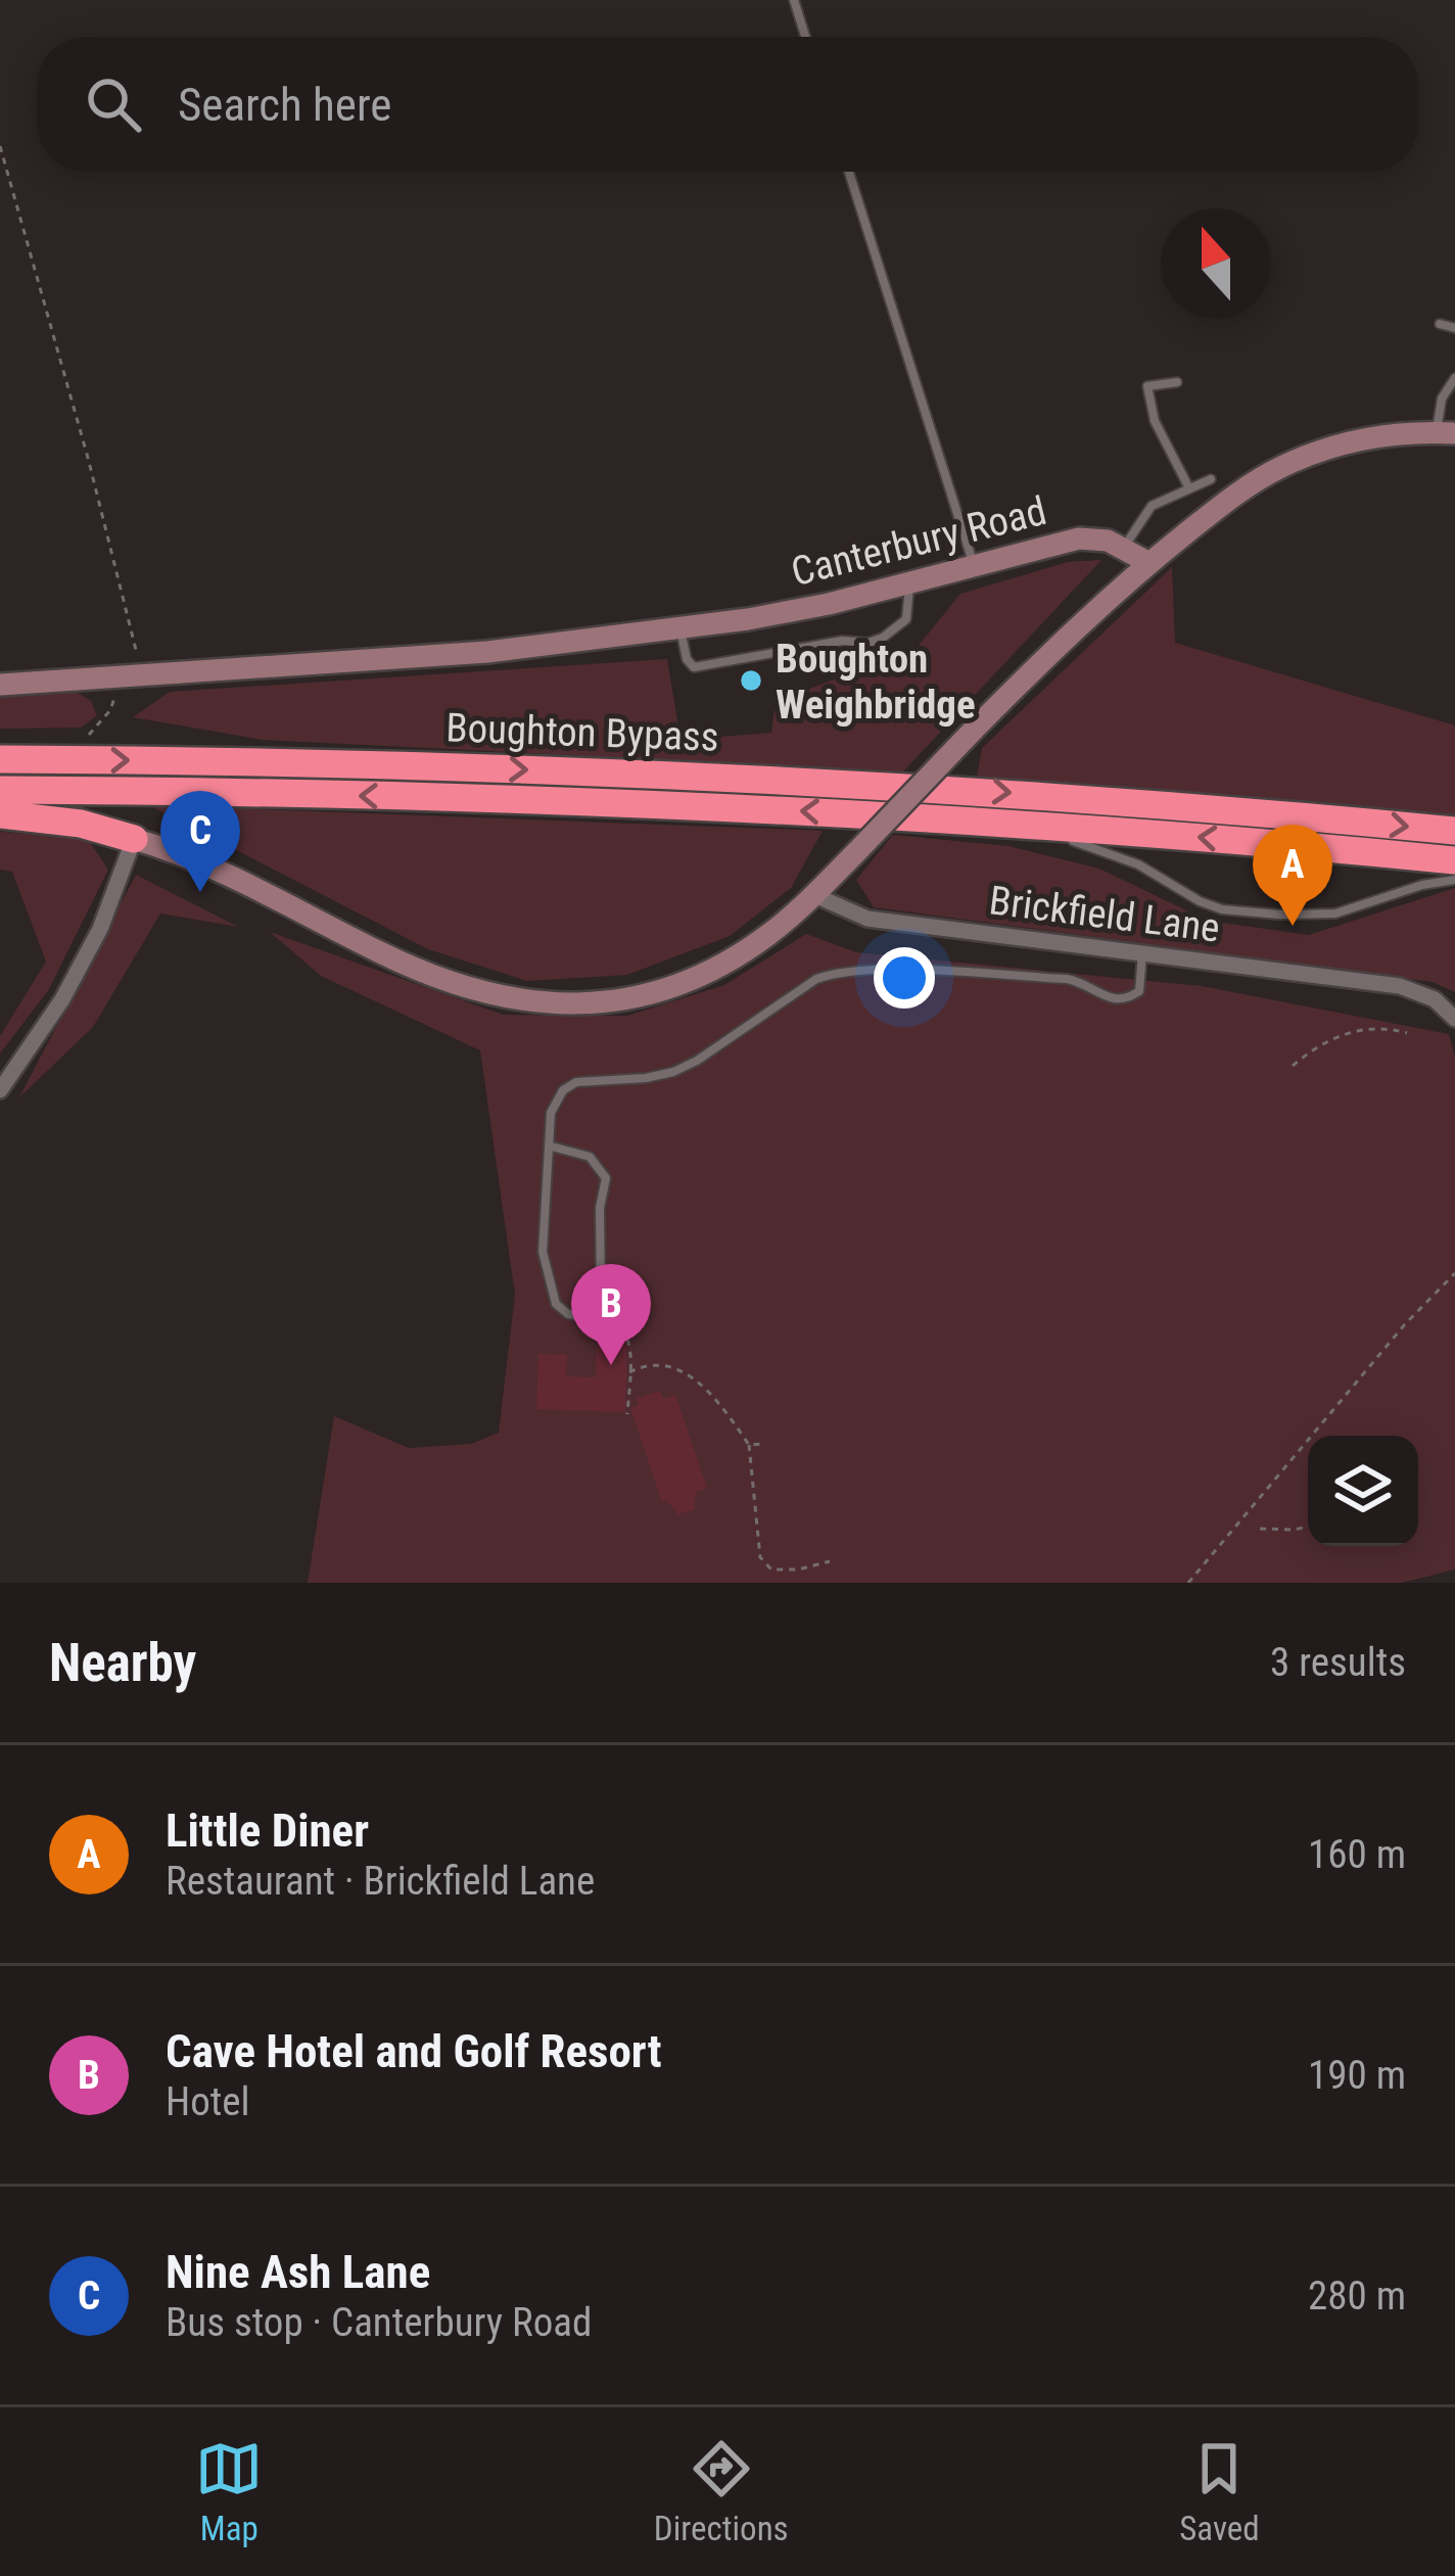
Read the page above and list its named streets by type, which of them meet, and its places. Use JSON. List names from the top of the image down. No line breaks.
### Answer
{"streets":{"highway":["Boughton Bypass"],"street":["Canterbury Road","Brickfield Lane"]},"places":["Boughton Weighbridge"],"north":"top","page":{"search":"Search here","pins":["C","A","B"],"heading":["Nearby","3 results"],"list":[{"mark":"A","name":"Little Diner","note":"Restaurant · Brickfield Lane","value":"160 m"},{"mark":"B","name":"Cave Hotel and Golf Resort","note":"Hotel","value":"190 m"},{"mark":"C","name":"Nine Ash Lane","note":"Bus stop · Canterbury Road","value":"280 m"}],"nav":["Map","Directions","Saved"]}}
